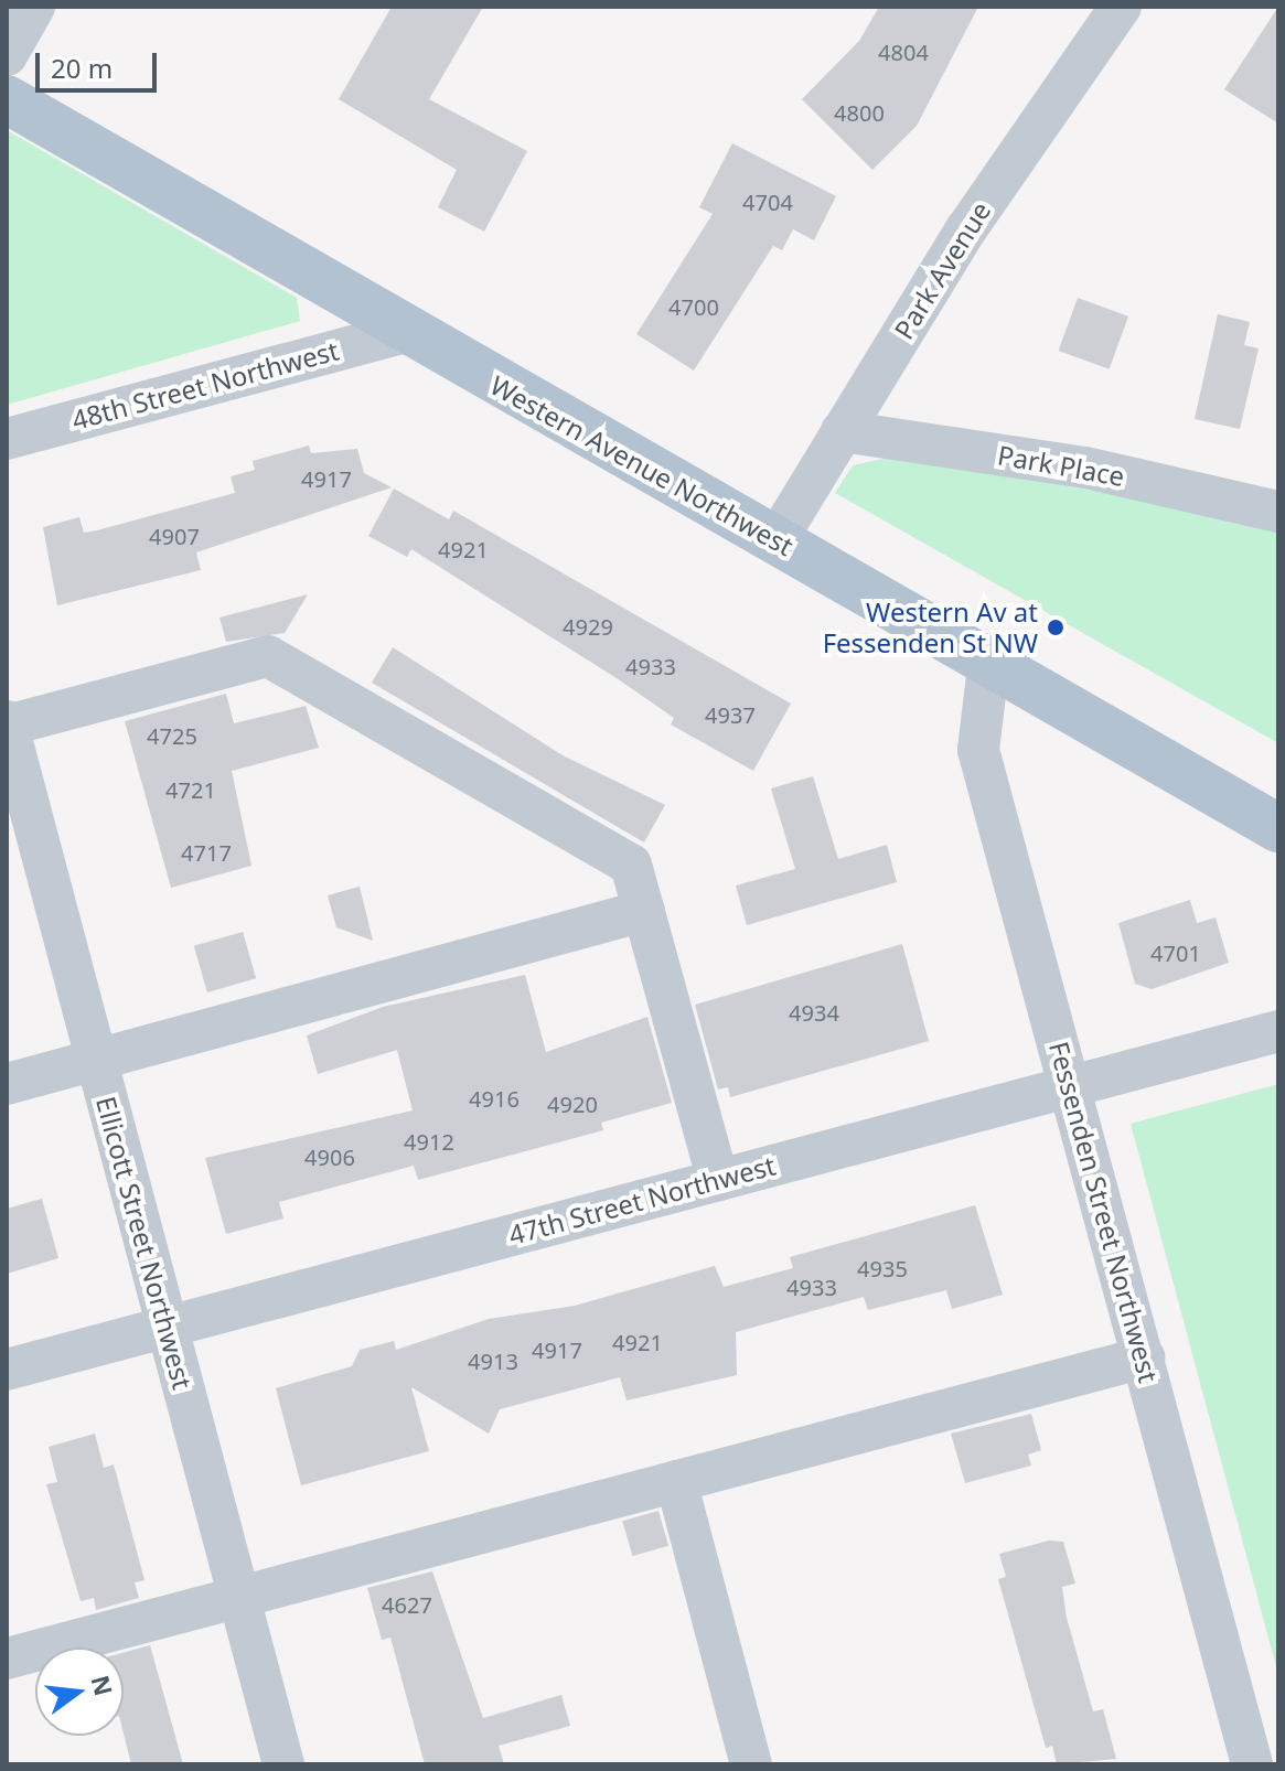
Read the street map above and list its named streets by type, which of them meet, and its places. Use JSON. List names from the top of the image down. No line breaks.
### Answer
{"streets":{"main road":["Western Avenue Northwest"],"street":["Park Avenue","48th Street Northwest","Park Place","47th Street Northwest","Fessenden Street Northwest","Ellicott Street Northwest"]},"crossings":[["Park Avenue","Western Avenue Northwest"],["Park Avenue","Park Place"],["48th Street Northwest","Western Avenue Northwest"],["Western Avenue Northwest","Fessenden Street Northwest"],["47th Street Northwest","Fessenden Street Northwest"],["47th Street Northwest","Ellicott Street Northwest"]],"places":["Western Av at Fessenden St NW"],"house_numbers":["4804","4800","4704","4700","4917","4907","4921","4929","4933","4937","4725","4721","4717","4701","4934","4916","4920","4912","4906","4935","4933","4921","4917","4913","4627"],"scale_bar":"20 m","north":"right"}
